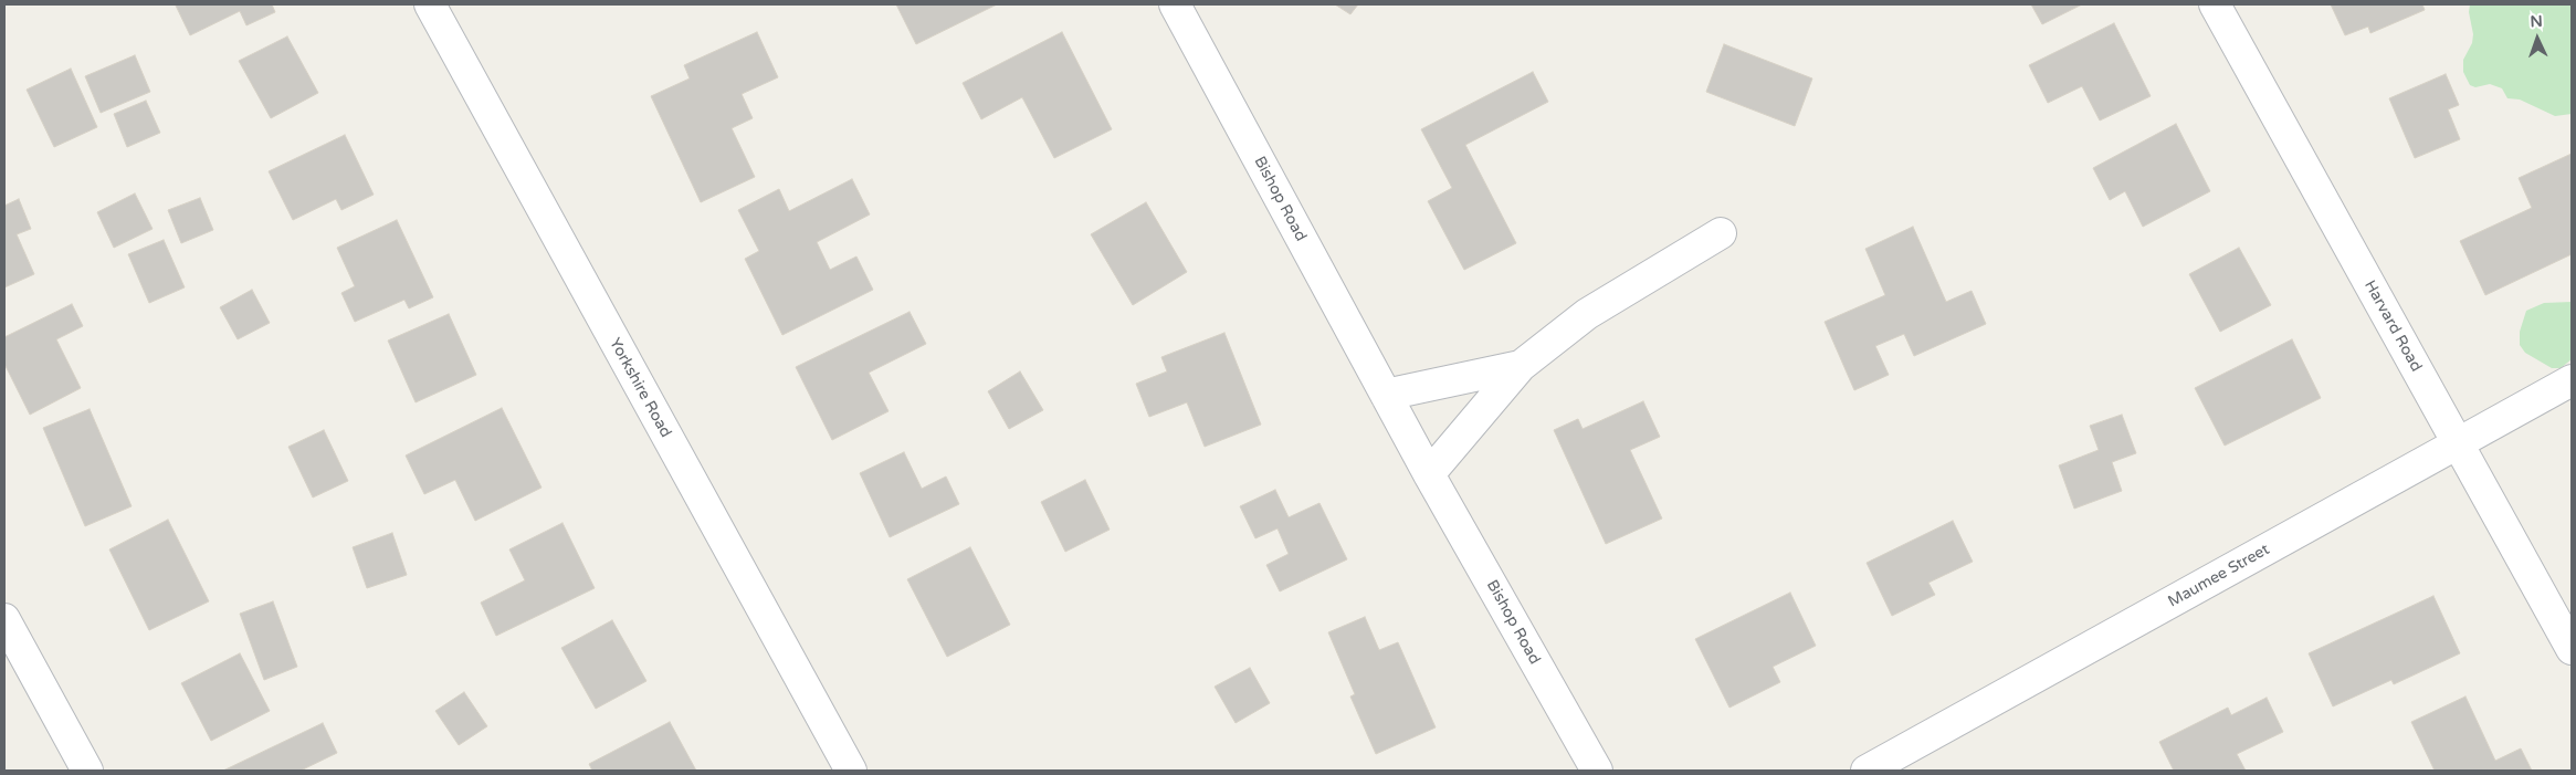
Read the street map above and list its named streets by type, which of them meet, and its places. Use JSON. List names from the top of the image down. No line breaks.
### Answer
{"streets":{"street":["Bishop Road","Harvard Road","Yorkshire Road","Maumee Street"]},"crossings":[["Harvard Road","Maumee Street"]],"north":"top"}
